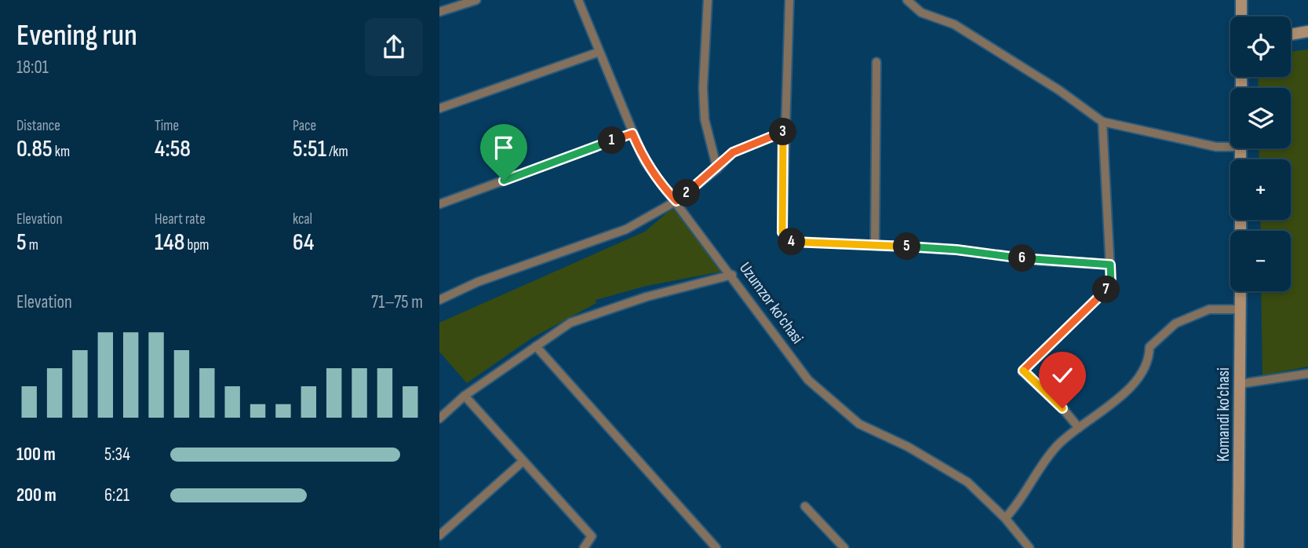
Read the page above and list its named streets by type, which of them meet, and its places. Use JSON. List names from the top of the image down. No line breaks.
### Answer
{"streets":{"main road":["Komandi ko‘chasi"],"street":["Uzumzor ko'chasi"]},"page":{"heading":["Evening run","18:01"],"map_buttons":["+","−"],"stats":[["Distance","0.85 km"],["Time","4:58"],["Pace","5:51 /km"],["Elevation","5 m"],["Heart rate","148 bpm"],["kcal","64"]],"pins":["3","1","2","4","5","6","7"],"chart":["Elevation","71–75 m"],"list":[{"name":"100 m","note":"5:34"},{"name":"200 m","note":"6:21"}]}}
